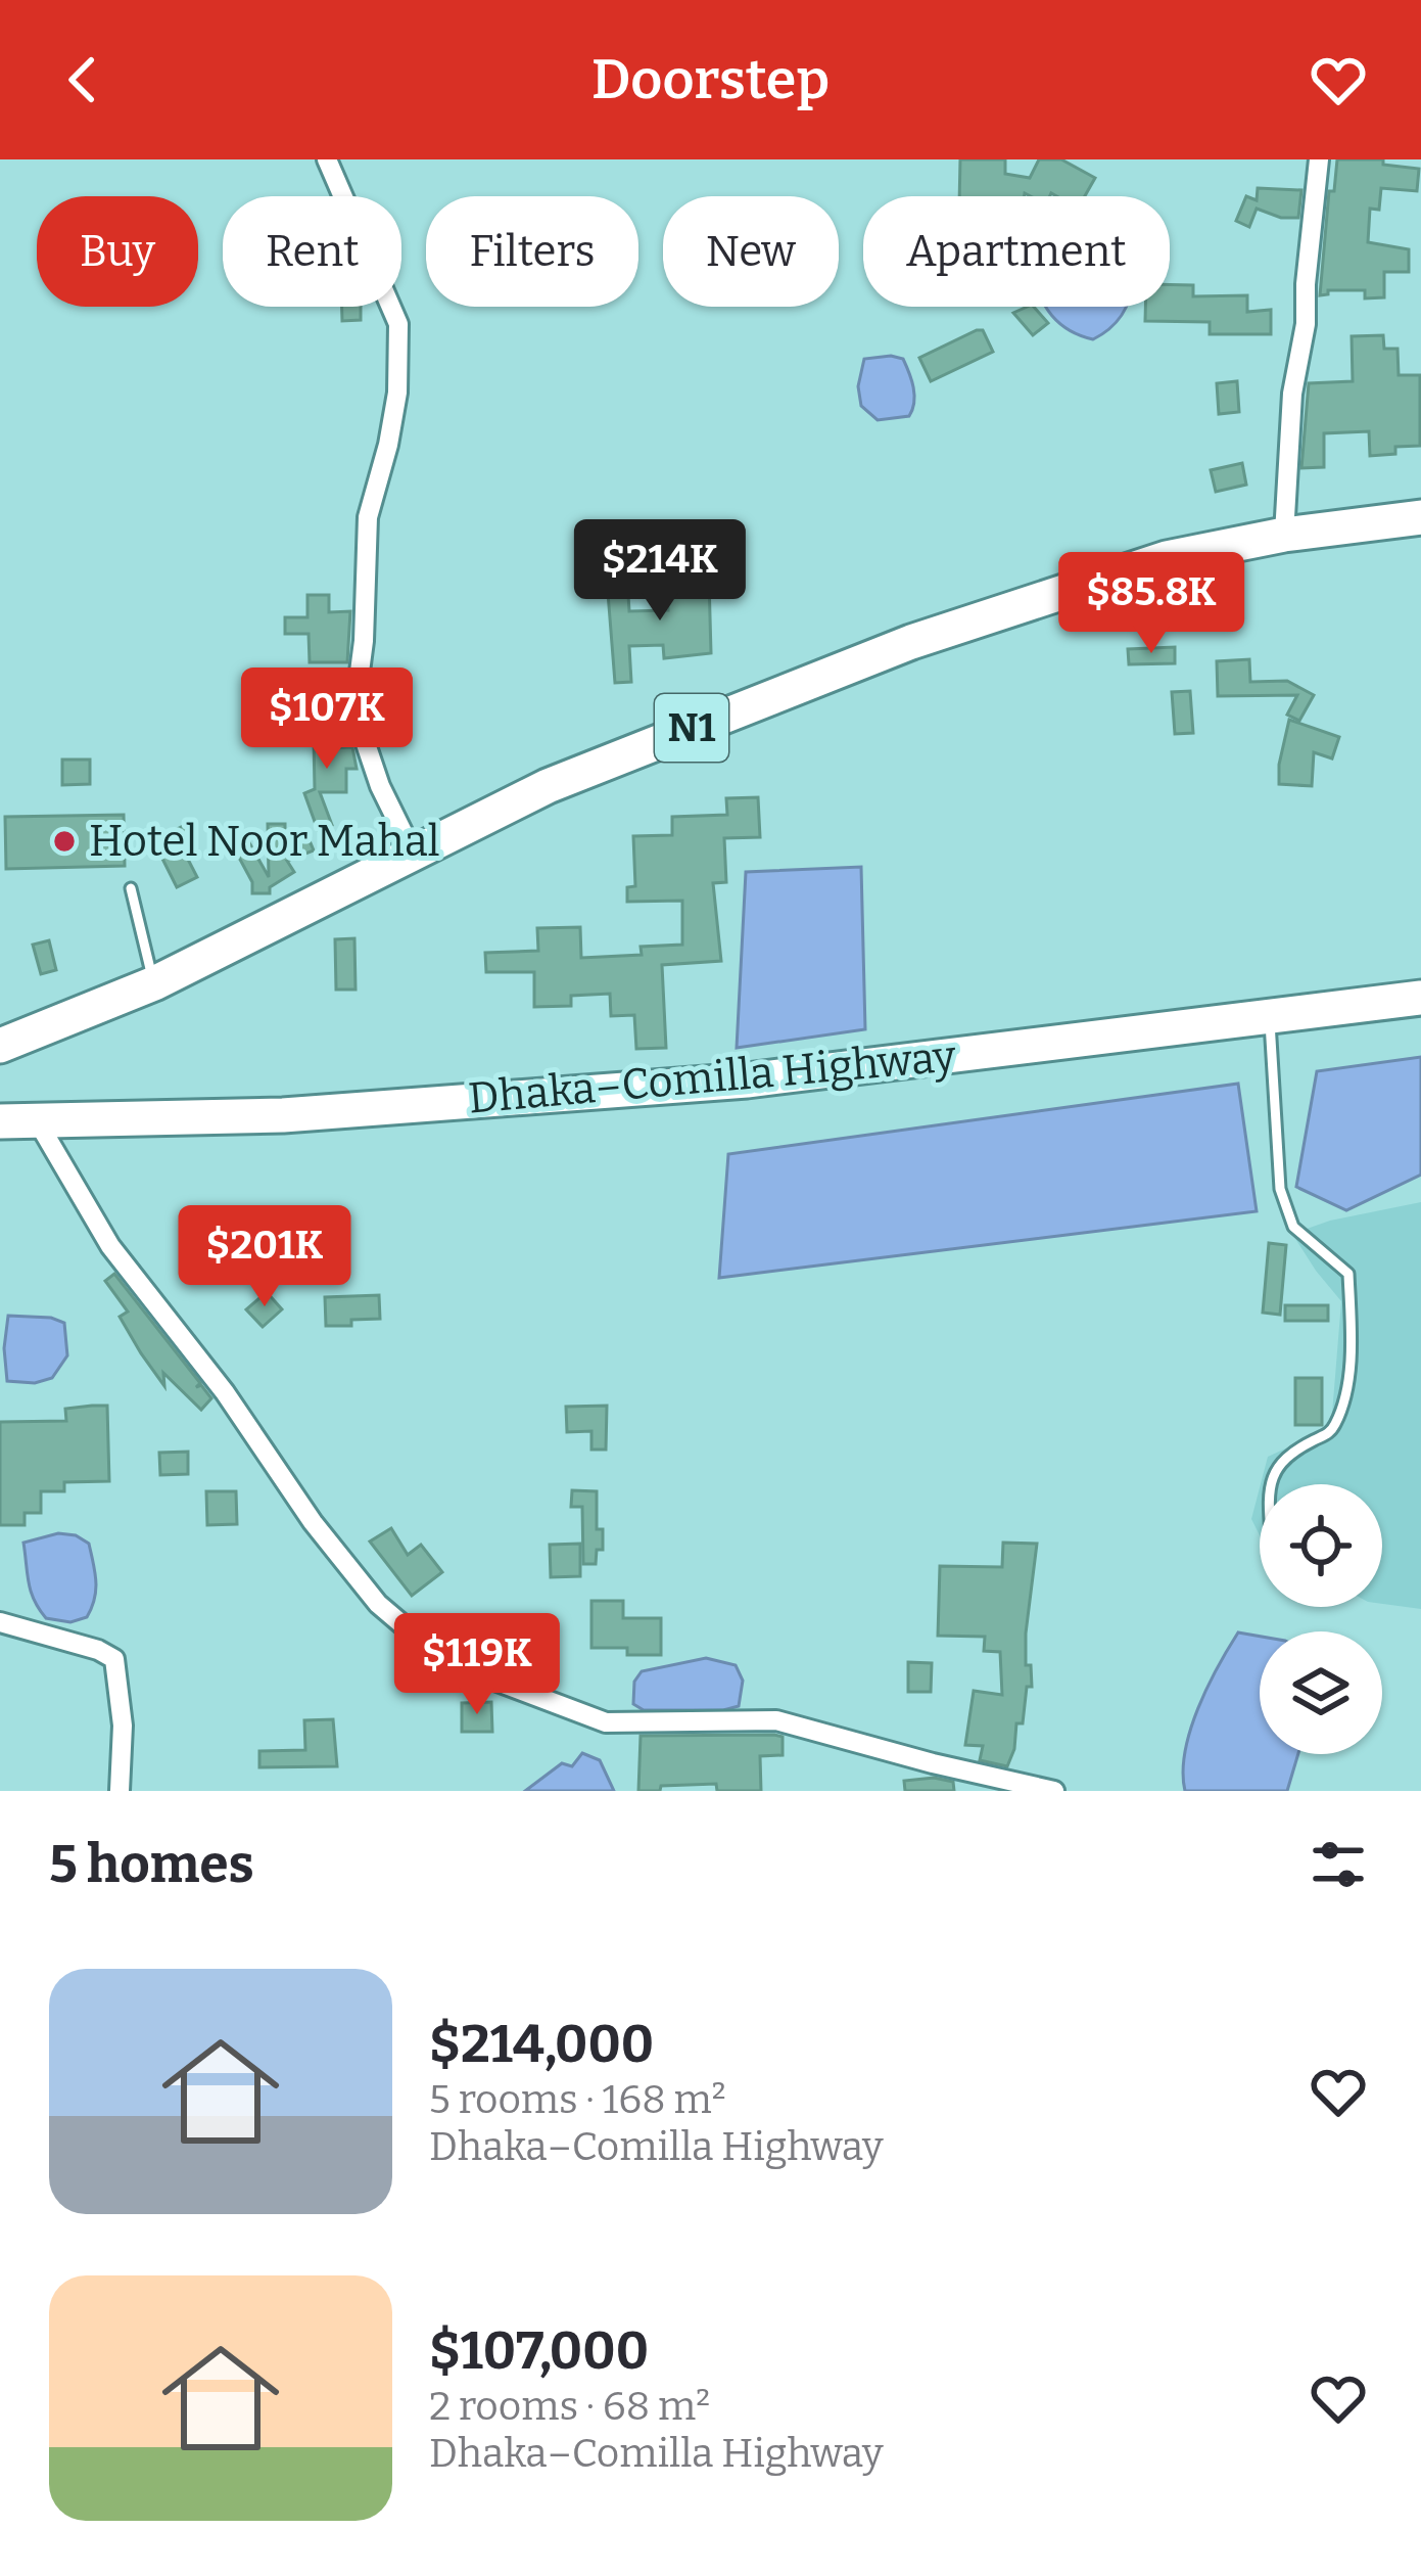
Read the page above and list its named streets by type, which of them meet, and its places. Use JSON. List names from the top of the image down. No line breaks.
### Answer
{"streets":{"highway":["N1","Dhaka–Comilla Highway"]},"places":["Hotel Noor Mahal"],"page":{"header":"Doorstep","chip":["Buy","Rent","Filters","New","Apartment"],"price":["$214K","$85.8K","$107K","$201K","$119K"],"heading":"5 homes","list":[{"name":"$214,000","note":"5 rooms · 168 m² · Dhaka–Comilla Highway"},{"name":"$107,000","note":"2 rooms · 68 m² · Dhaka–Comilla Highway"}]}}
